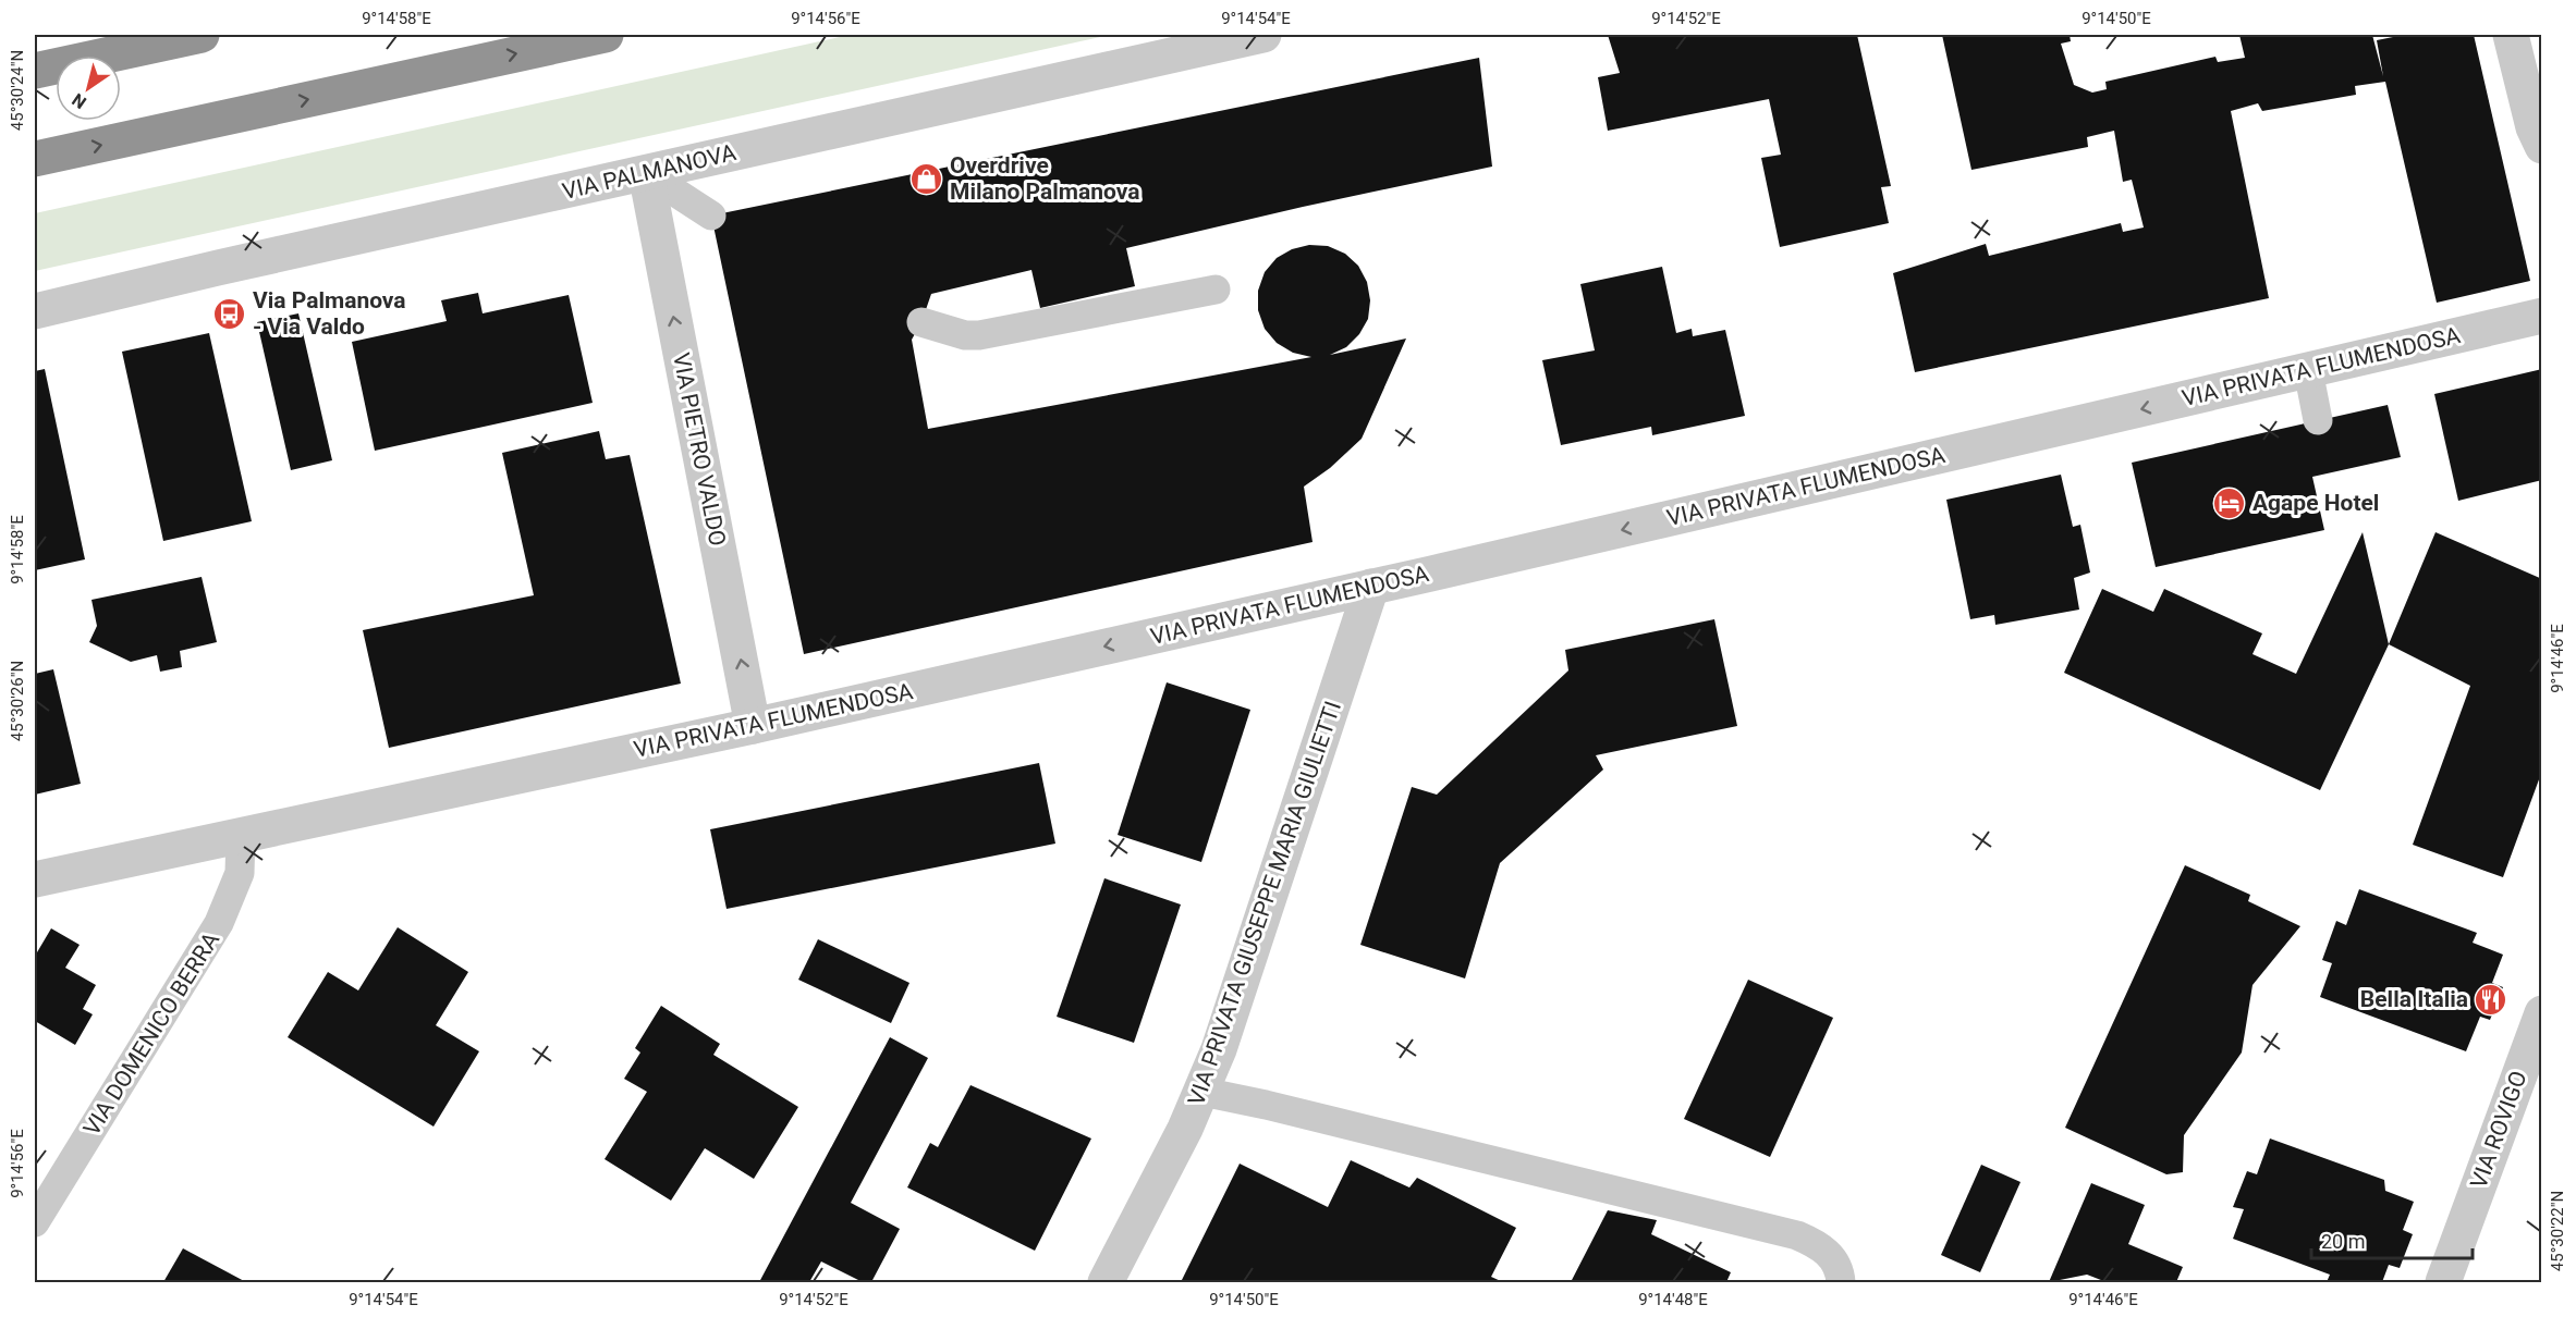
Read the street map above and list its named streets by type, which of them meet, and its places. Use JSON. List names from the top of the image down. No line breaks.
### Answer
{"streets":{"street":["VIA PALMANOVA","VIA PRIVATA FLUMENDOSA","VIA PIETRO VALDO","VIA PRIVATA GIUSEPPE MARIA GIULIETTI","VIA ROVIGO"],"lane":["VIA DOMENICO BERRA"]},"crossings":[["VIA PALMANOVA","VIA PIETRO VALDO"],["VIA PRIVATA FLUMENDOSA","VIA PIETRO VALDO"],["VIA PRIVATA FLUMENDOSA","VIA PRIVATA GIUSEPPE MARIA GIULIETTI"],["VIA PRIVATA FLUMENDOSA","VIA DOMENICO BERRA"]],"one_way":["VIA PRIVATA FLUMENDOSA","VIA PIETRO VALDO"],"places":{"shop":["Overdrive Milano Palmanova"],"bus stop":["Via Palmanova - Via Valdo"],"hotel":["Agape Hotel"],"restaurant":["Bella Italia"]},"scale_bar":"20 m","north":"bottom left","coordinates":["9°14'58\"E","9°14'56\"E","9°14'54\"E","9°14'52\"E","9°14'50\"E","45°30'24\"N","9°14'46\"E","45°30'26\"N","45°30'22\"N","9°14'48\"E"]}
